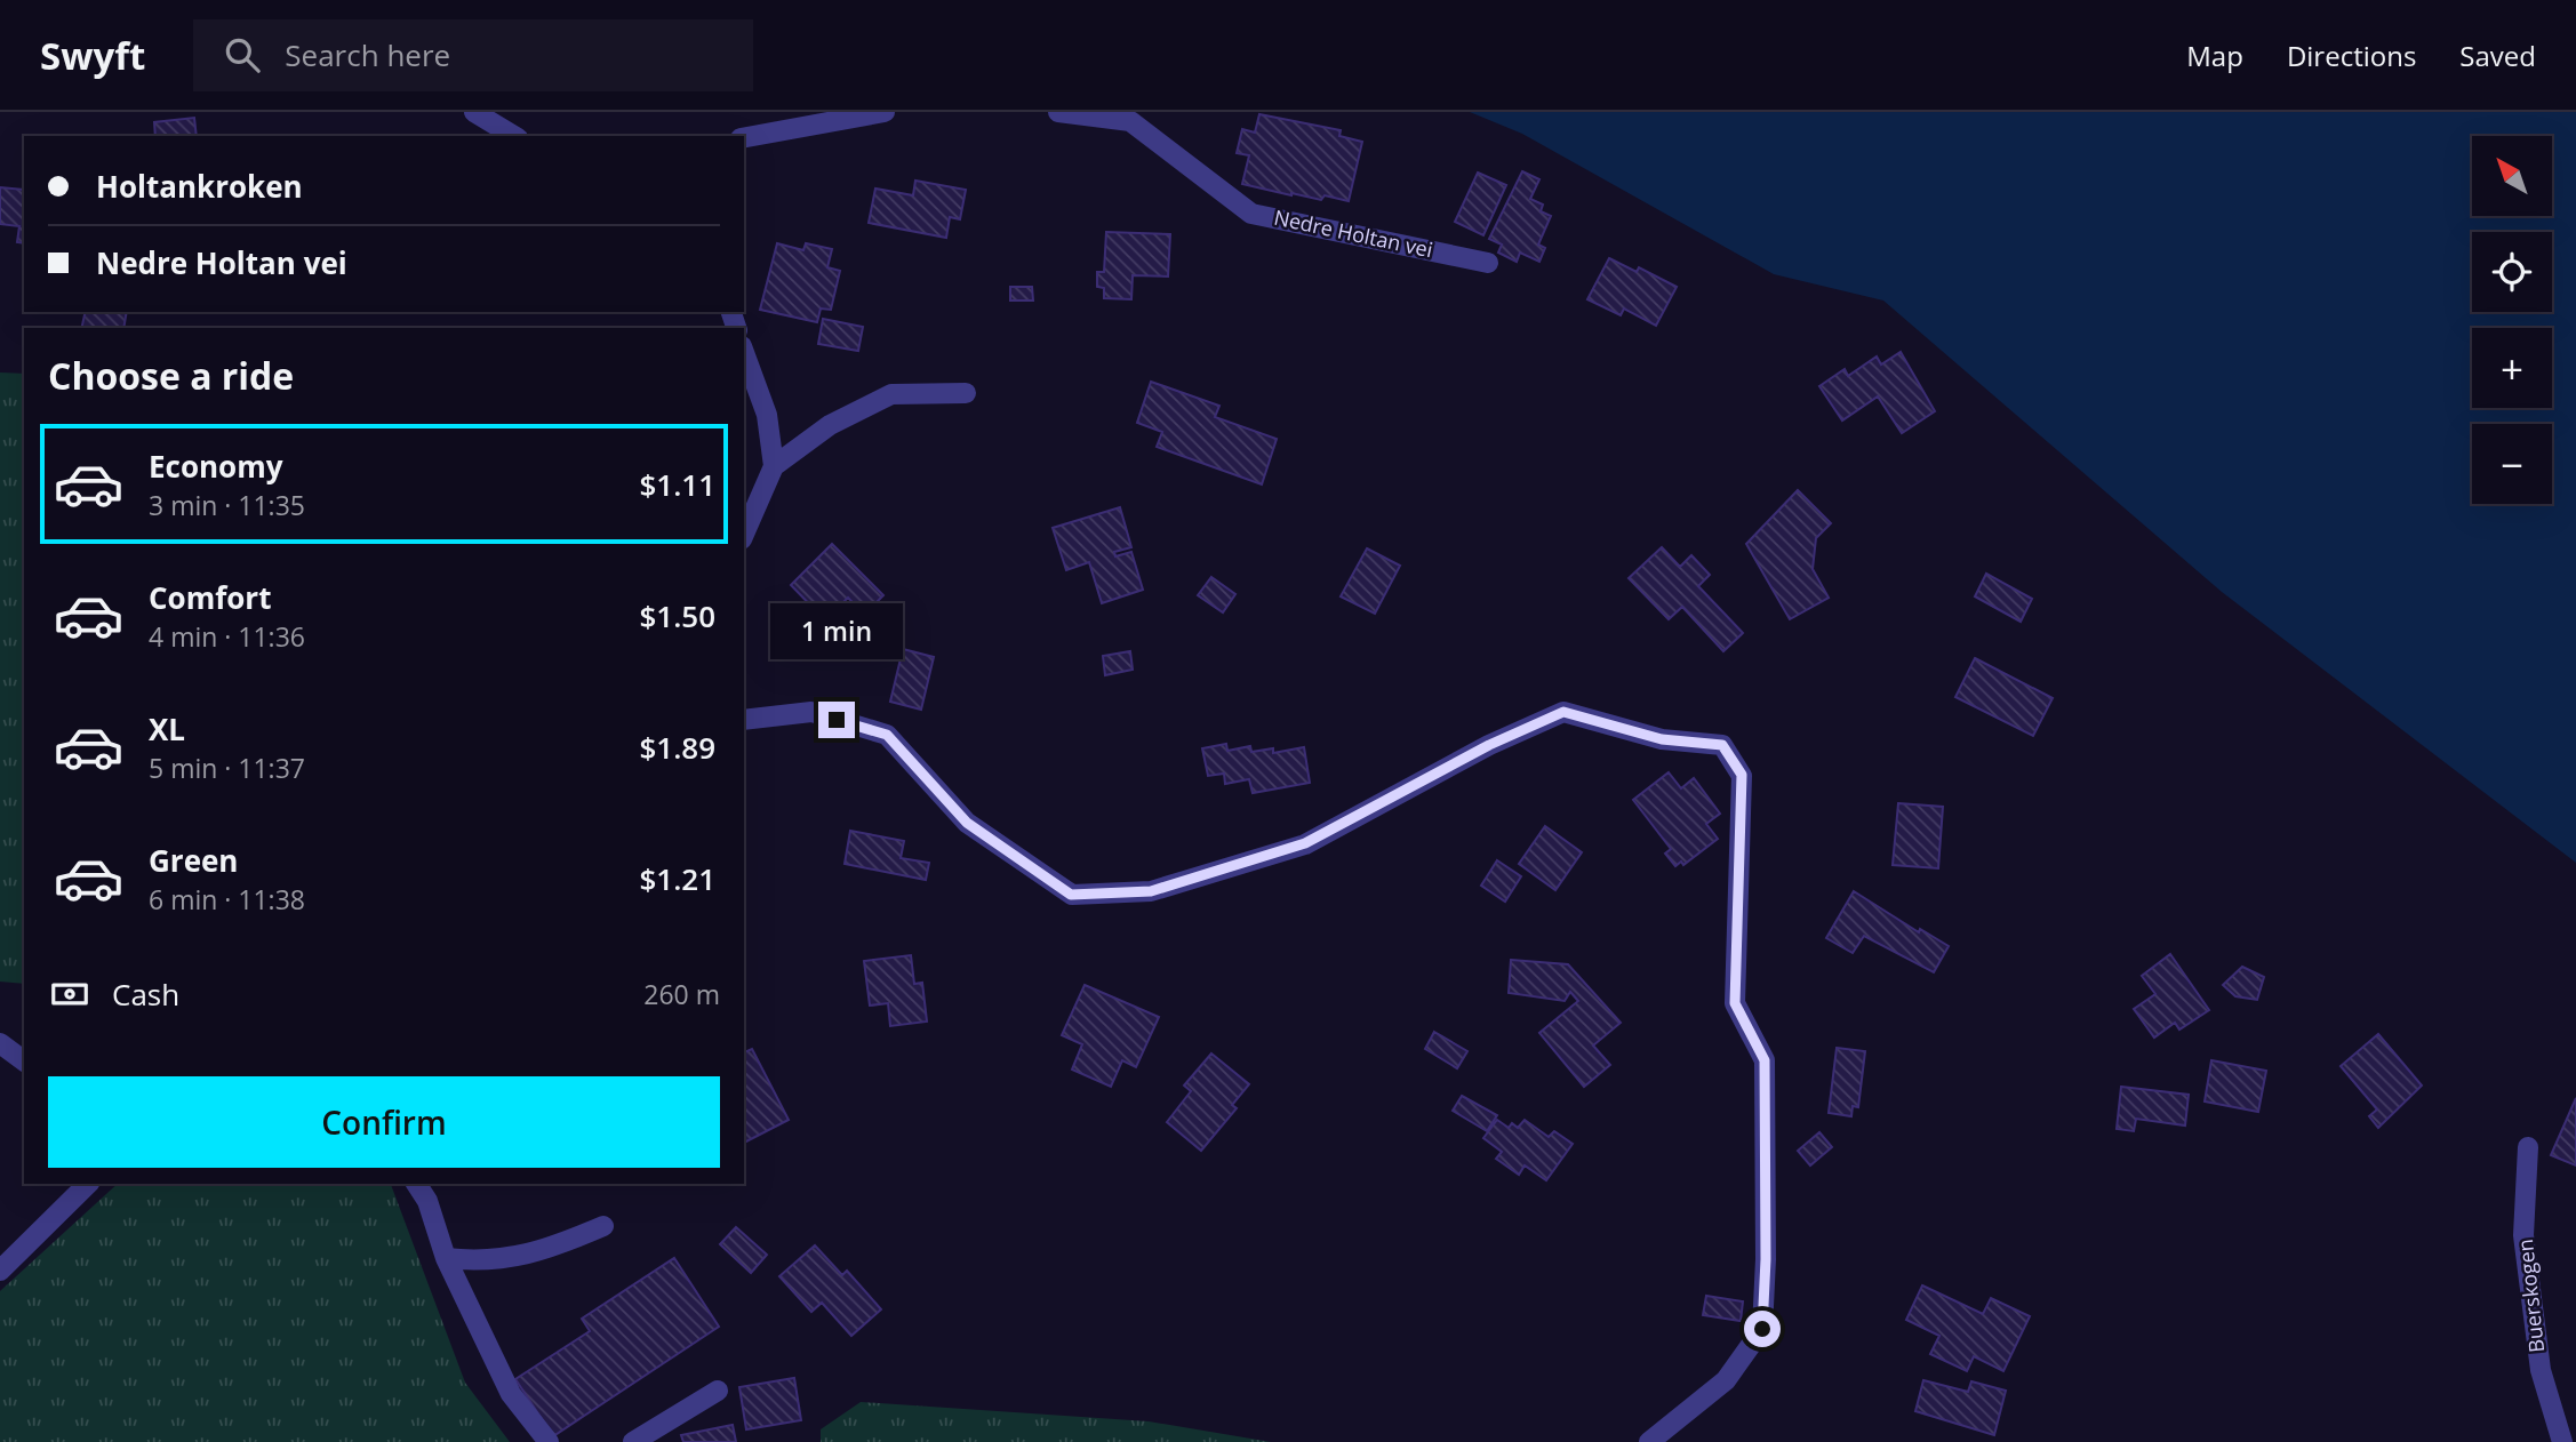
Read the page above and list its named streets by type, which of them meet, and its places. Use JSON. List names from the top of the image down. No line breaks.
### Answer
{"streets":{"street":["Nedre Holtan vei","Buerskogen"]},"north":"top left","page":{"header":"Swyft","search":"Search here","nav":["Map","Directions","Saved"],"map_buttons":["+","−"],"banner":["Holtankroken","Nedre Holtan vei"],"heading":"Choose a ride","list":[{"name":"Economy","note":"3 min · 11:35","value":"$1.11"},{"name":"Comfort","note":"4 min · 11:36","value":"$1.50"},{"name":"XL","note":"5 min · 11:37","value":"$1.89"},{"name":"Green","note":"6 min · 11:38","value":"$1.21"}],"bubble":"1 min","pay":["Cash","260 m"],"buttons":"Confirm"}}
